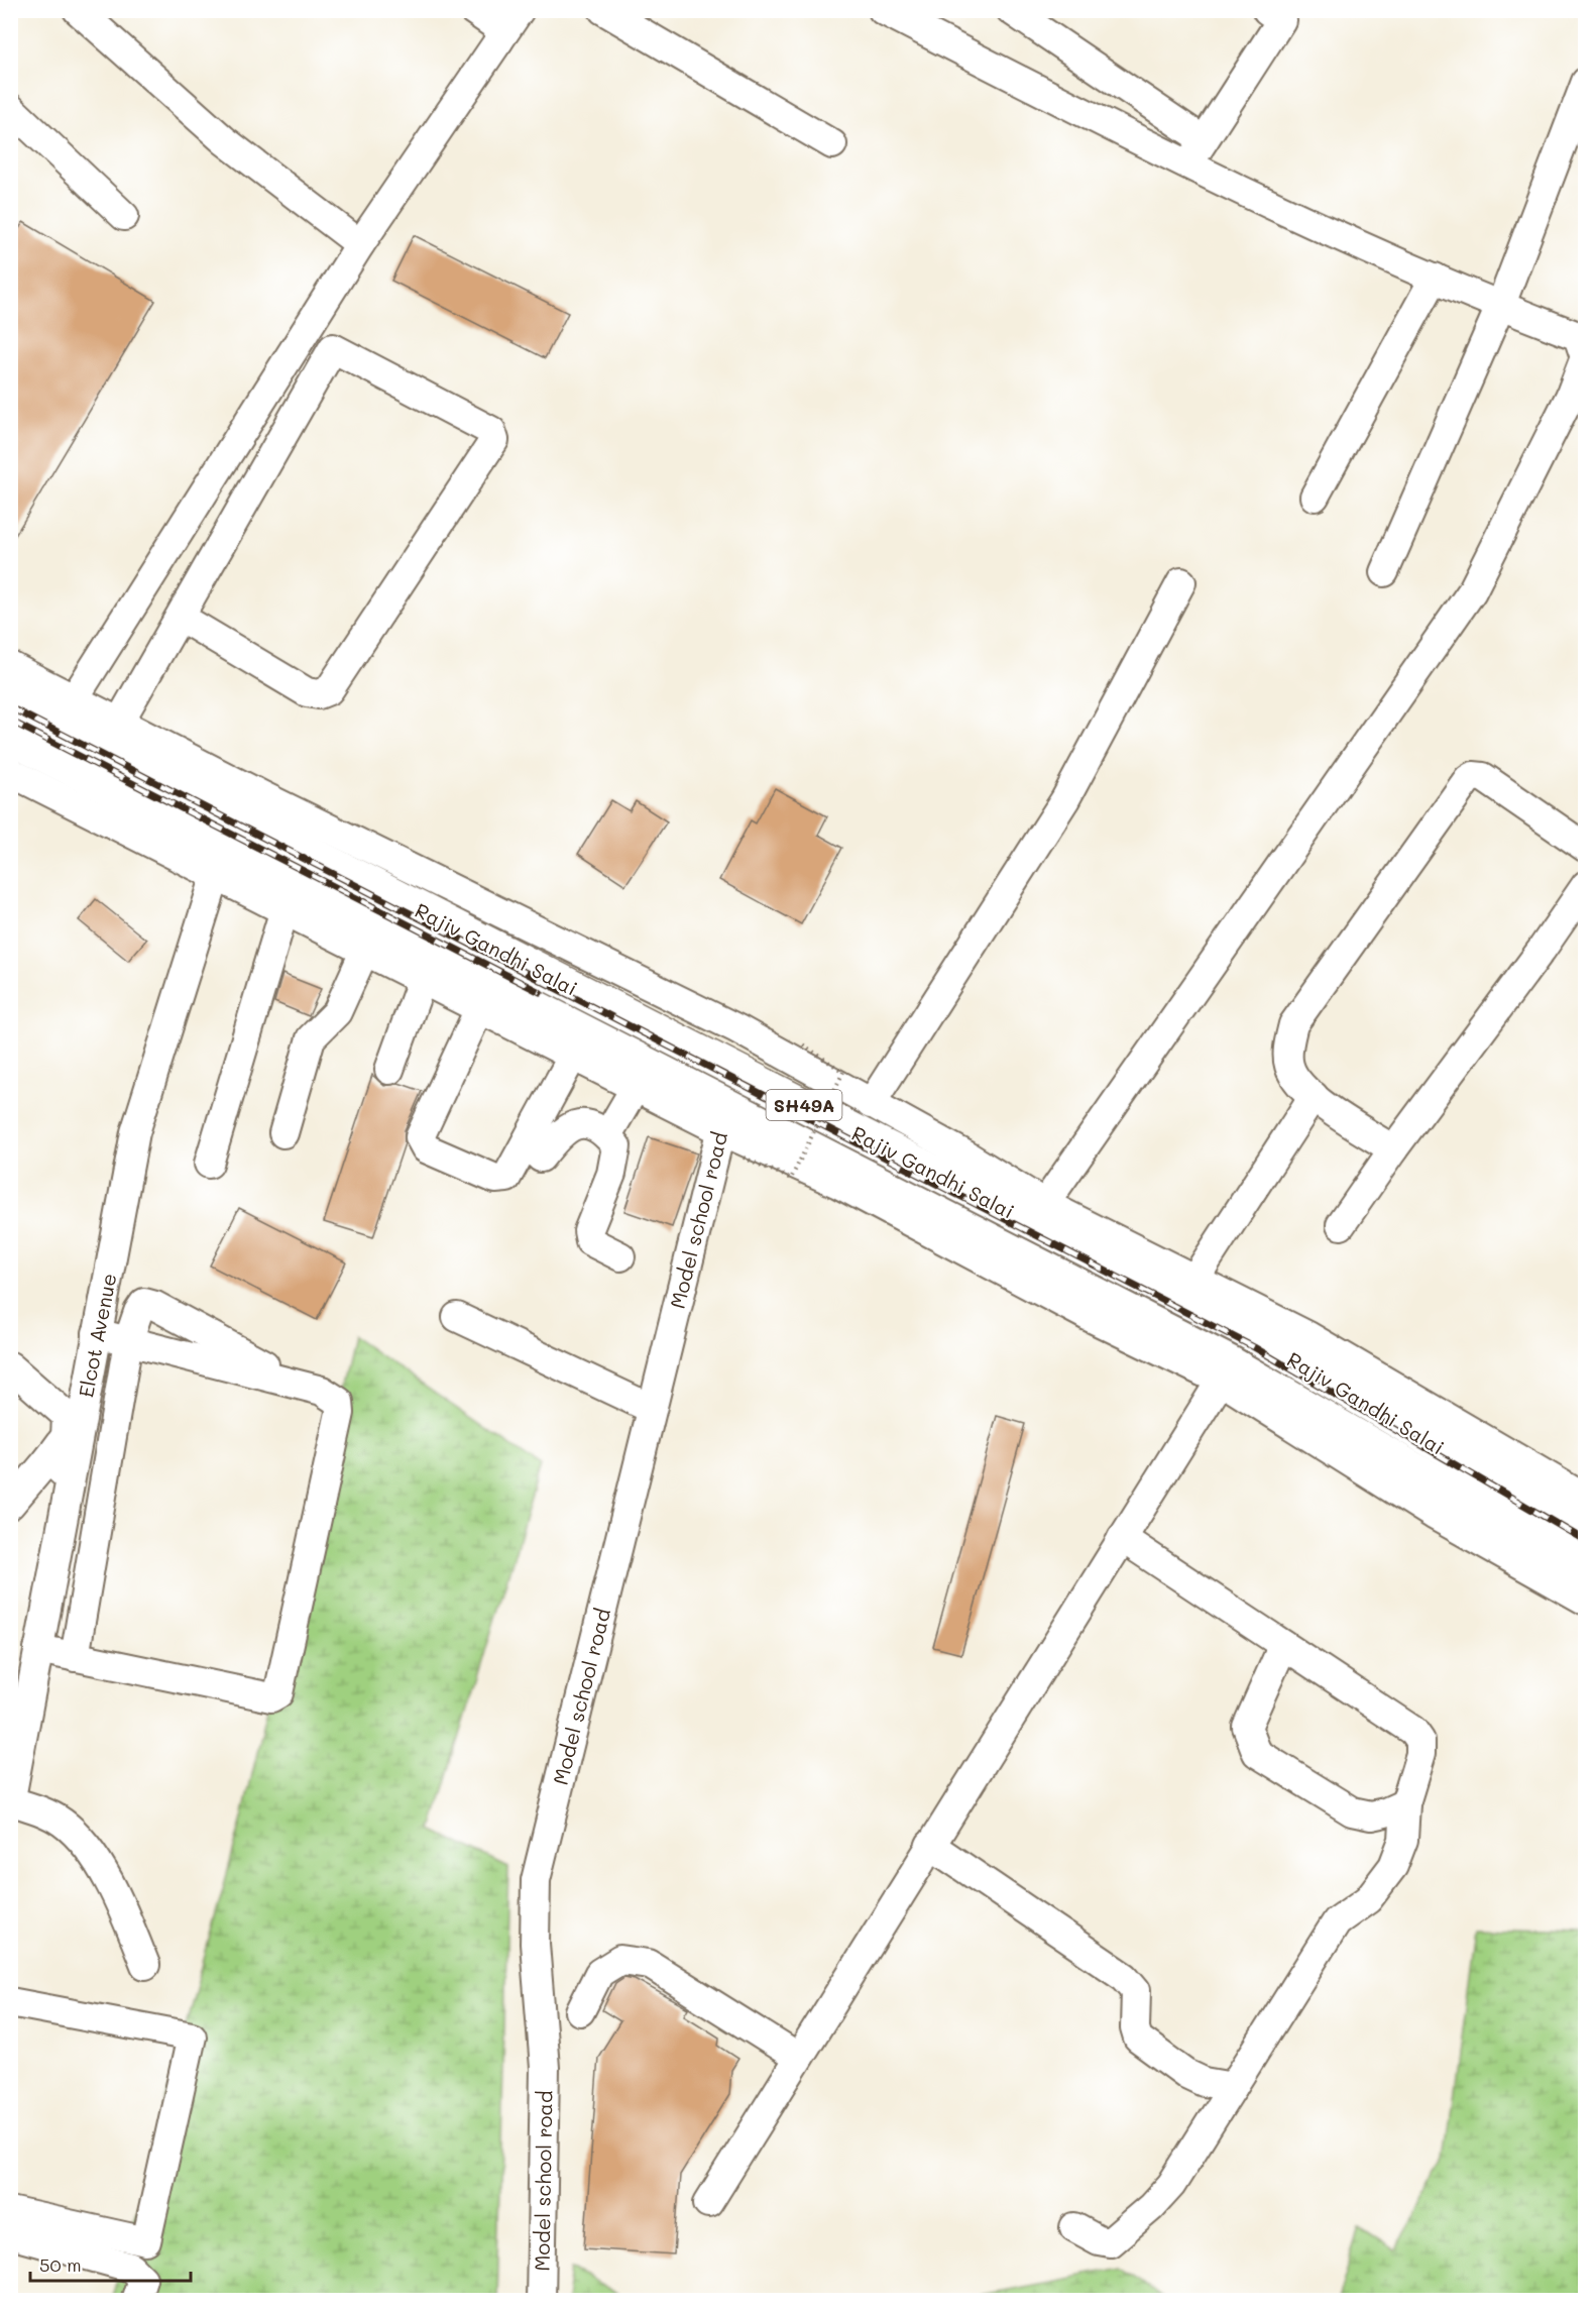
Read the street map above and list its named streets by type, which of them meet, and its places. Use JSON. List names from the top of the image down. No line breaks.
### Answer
{"streets":{"main road":["Rajiv Gandhi Salai","SH49A"],"street":["Model school road","Elcot Avenue"]},"crossings":[["Rajiv Gandhi Salai","Model school road"]],"scale_bar":"50 m"}
